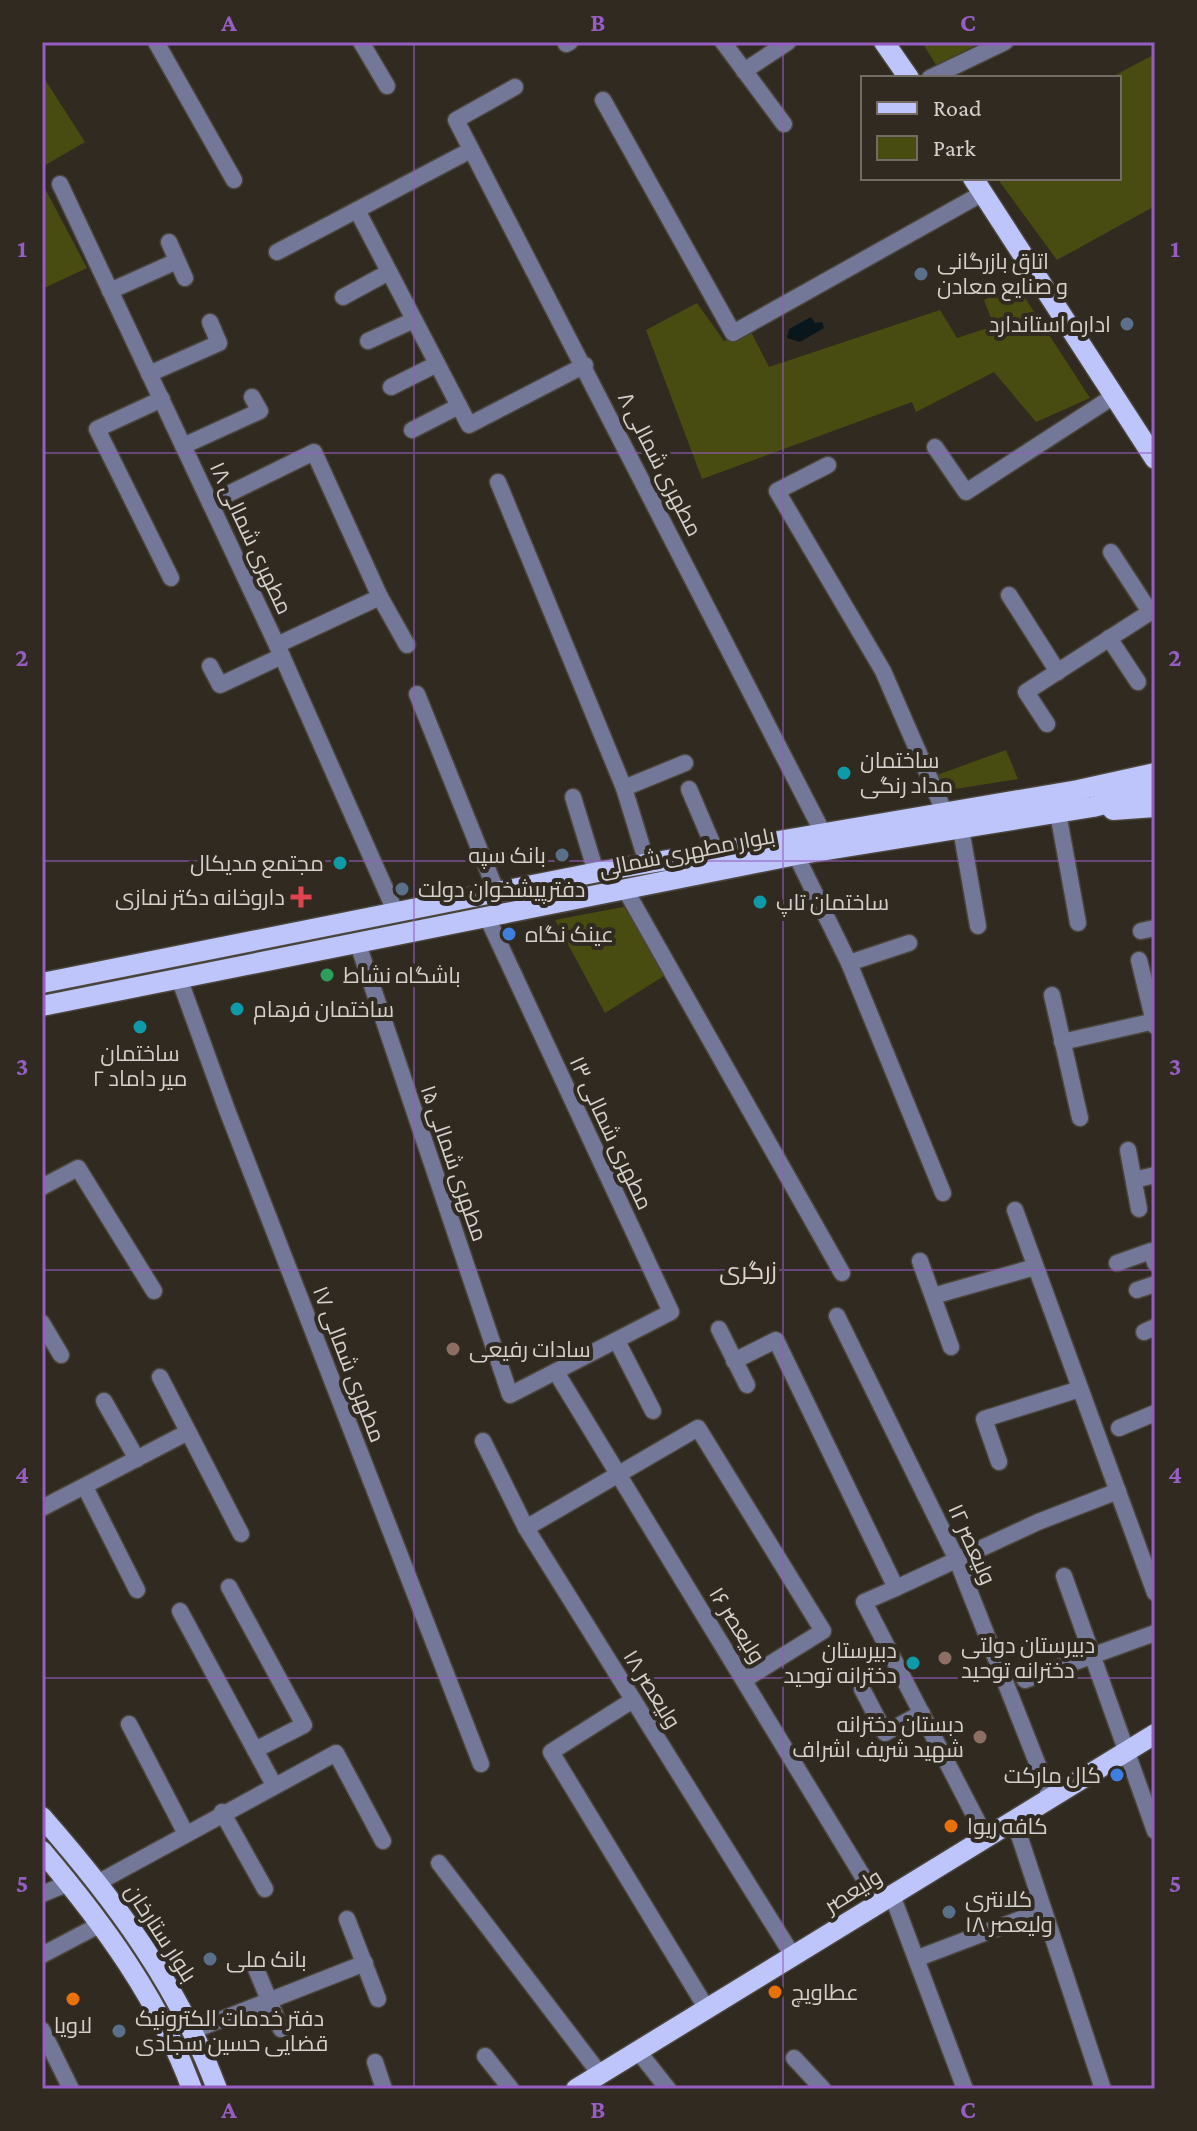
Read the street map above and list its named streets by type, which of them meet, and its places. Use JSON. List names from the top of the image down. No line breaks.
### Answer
{"streets":{"main road":["بلوار مطهرى شمالى","ولیعصر","بلوار ستارخان"],"street":["۸ مطهری شمالی","۱۸ مطهری شمالی","۱۳ مطهری شمالی","۱۵ مطهری شمالی","۱۷ مطهری شمالی","۱۲ ولیعصر","۱۶ ولیعصر","۱۸ ولیعصر"]},"crossings":[["۸ مطهری شمالی","بلوار مطهرى شمالى"],["۱۸ مطهری شمالی","بلوار مطهرى شمالى"],["بلوار مطهرى شمالى","۱۳ مطهری شمالی"],["بلوار مطهرى شمالى","۱۵ مطهری شمالی"],["بلوار مطهرى شمالى","۱۷ مطهری شمالی"],["۱۵ مطهری شمالی","۱۶ ولیعصر"],["۱۲ ولیعصر","ولیعصر"],["۱۶ ولیعصر","ولیعصر"],["۱۸ ولیعصر","ولیعصر"]],"districts":["زرگری"],"places":{"other":["اتاق بازرگانی و صنایع معادن","اداره استاندارد","ساختمان مداد رنگی","بانک سپه","مجتمع مدیکال","دفترپیشخوان دولت","ساختمان تاپ","عینک نگاه","باشگاه نشاط","ساختمان فرهام","ساختمان میر داماد ۲","سادات رفیعی","دبیرستان دولتی دخترانه توحید","دبیرستان دخترانه توحید","دبستان دخترانه شهید شریف اشراف","کال مارکت","کافه ریوا","کلانتری ۱۸ ولیعصر","بانک ملی","عطاویچ","لاویا","دفتر خدمات الکترونیک قضایی حسین سجادی"],"health":["داروخانه دکتر نمازی"]},"legend":["Road","Park"],"grid":{"columns":["A","B","C"],"rows":["1","2","3","4","5"]}}
